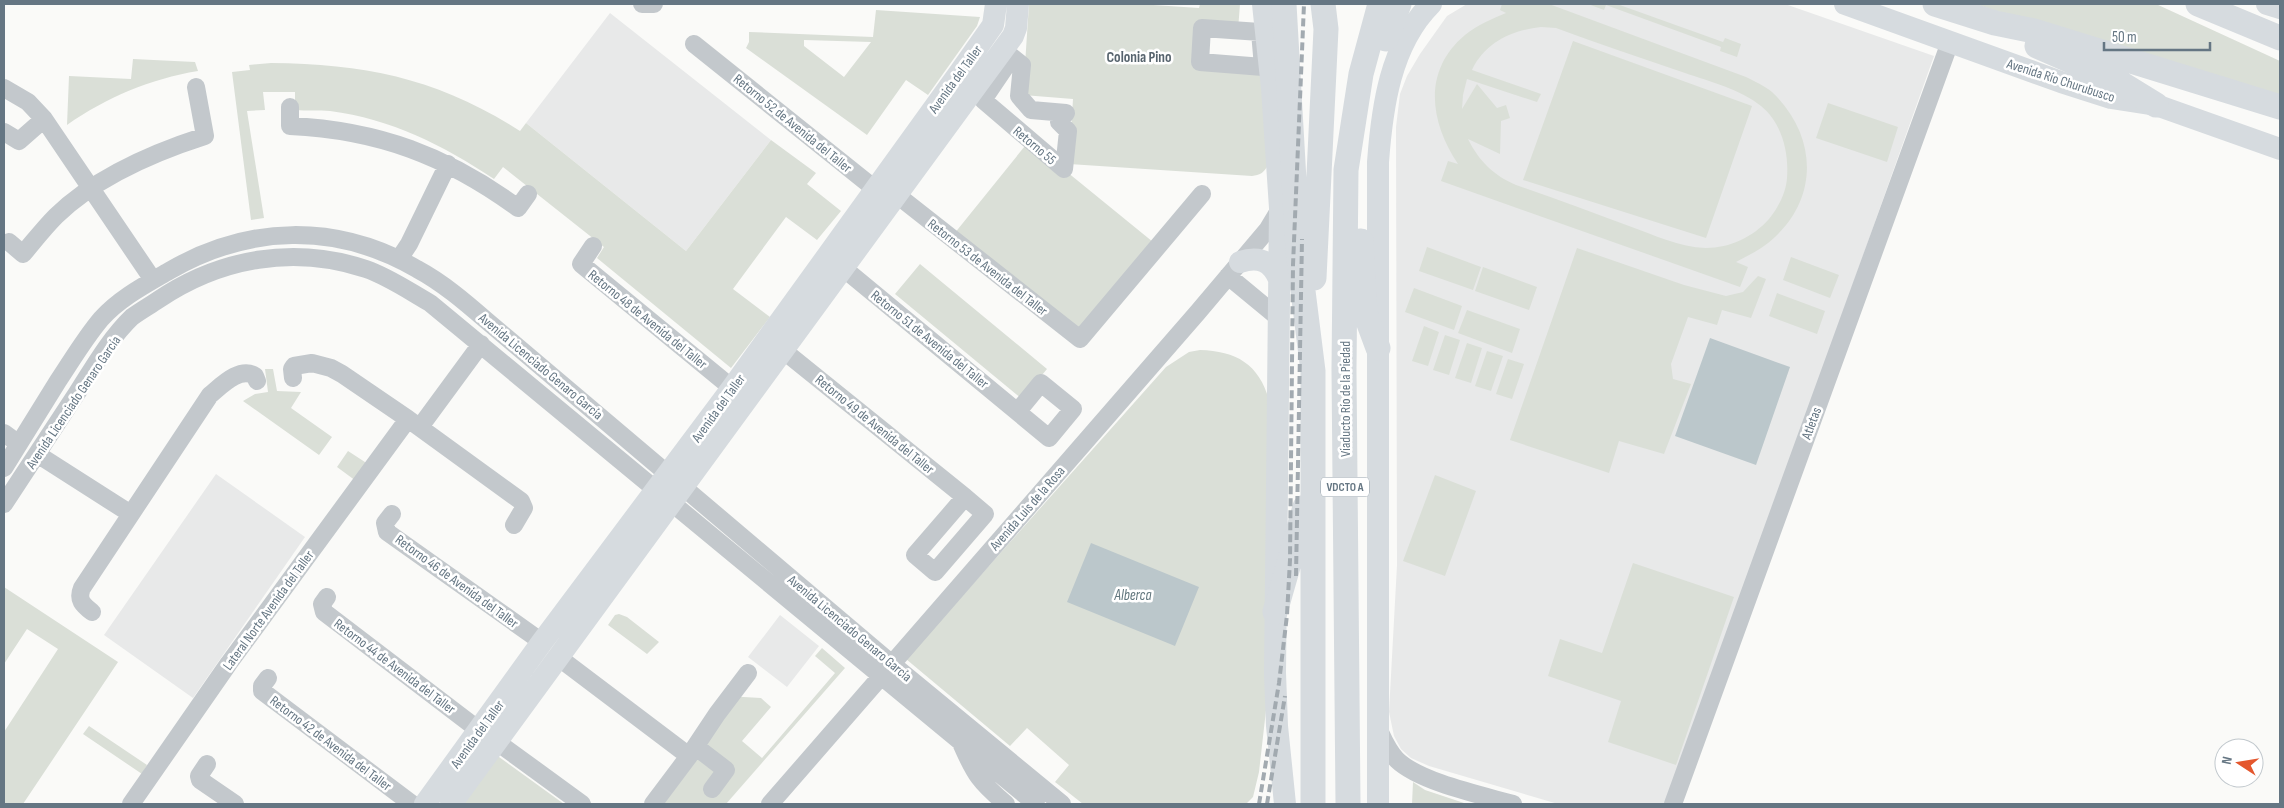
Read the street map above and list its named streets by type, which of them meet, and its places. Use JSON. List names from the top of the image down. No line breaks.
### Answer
{"streets":{"highway":["Viaducto Río de la Piedad","VDCTO A"],"main road":["Avenida del Taller","Avenida Río Churubusco"],"street":["Retorno 52 de Avenida del Taller","Retorno 55","Retorno 53 de Avenida del Taller","Retorno 48 de Avenida del Taller","Retorno 51 de Avenida del Taller","Avenida Licenciado Genaro García","Atletas","Retorno 49 de Avenida del Taller","Avenida Luis de la Rosa","Retorno 46 de Avenida del Taller","Lateral Norte Avenida del Taller","Retorno 44 de Avenida del Taller","Retorno 42 de Avenida del Taller"]},"crossings":[["Avenida del Taller","Retorno 52 de Avenida del Taller"],["Avenida del Taller","Retorno 53 de Avenida del Taller"],["Avenida del Taller","Retorno 48 de Avenida del Taller"],["Avenida del Taller","Retorno 51 de Avenida del Taller"],["Avenida del Taller","Avenida Licenciado Genaro García"],["Avenida del Taller","Retorno 49 de Avenida del Taller"],["Avenida del Taller","Retorno 46 de Avenida del Taller"],["Avenida del Taller","Retorno 44 de Avenida del Taller"],["Avenida Río Churubusco","Atletas"],["Retorno 52 de Avenida del Taller","Retorno 53 de Avenida del Taller"],["Avenida Licenciado Genaro García","Avenida Luis de la Rosa"],["Avenida Licenciado Genaro García","Lateral Norte Avenida del Taller"]],"districts":["Colonia Pino"],"water":["Alberca"],"scale_bar":"50 m","north":"left"}
